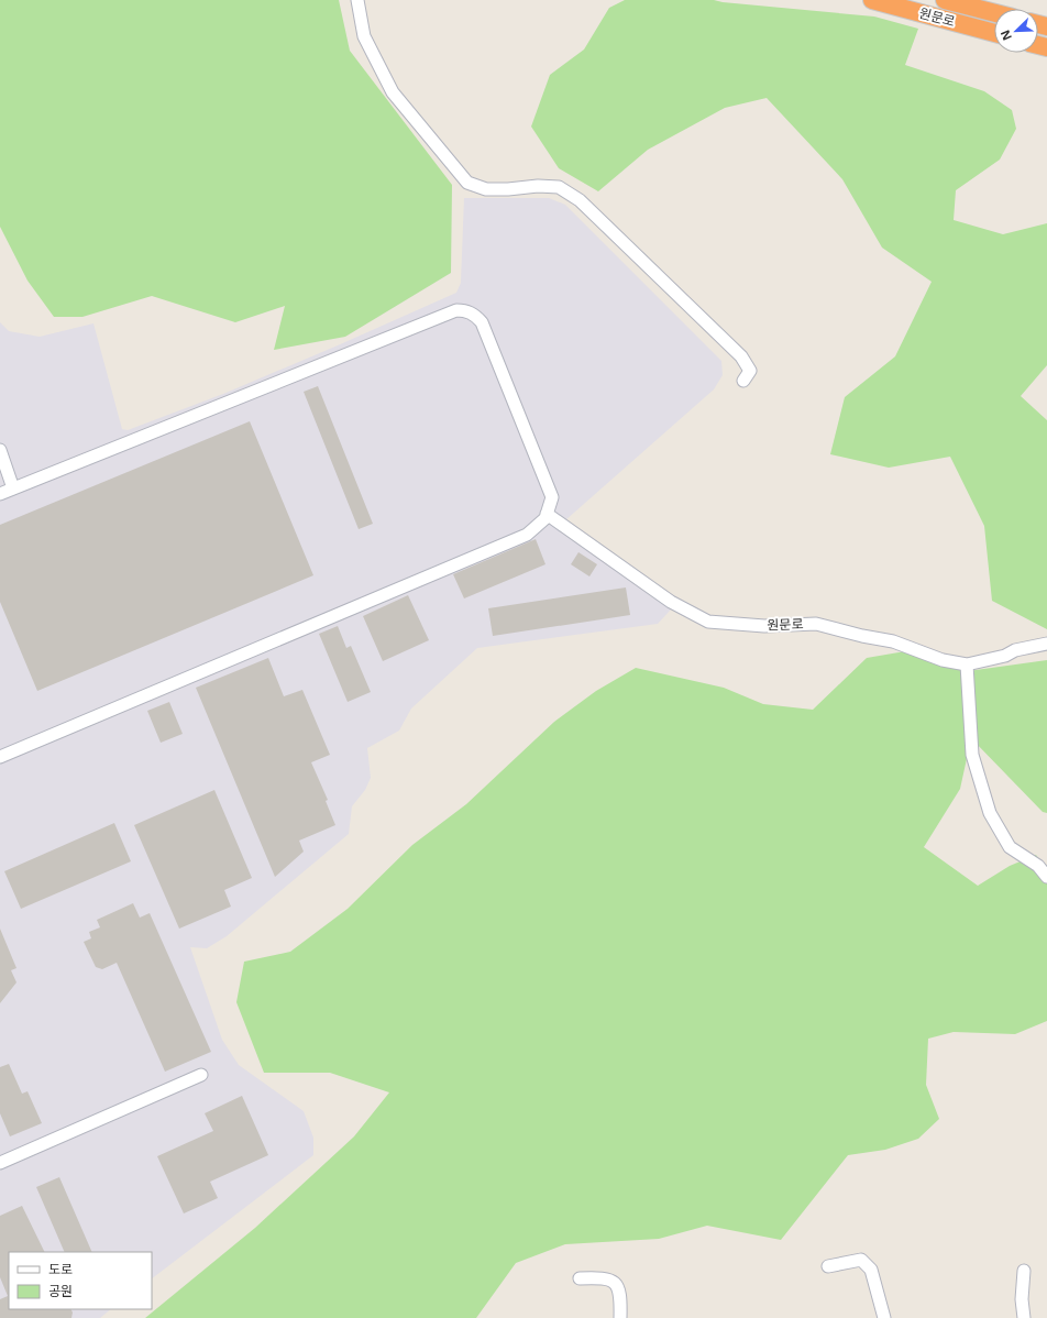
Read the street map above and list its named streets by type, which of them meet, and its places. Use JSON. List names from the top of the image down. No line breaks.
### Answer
{"streets":{"highway":["원문로"]},"legend":["도로","공원"],"north":"bottom left"}
